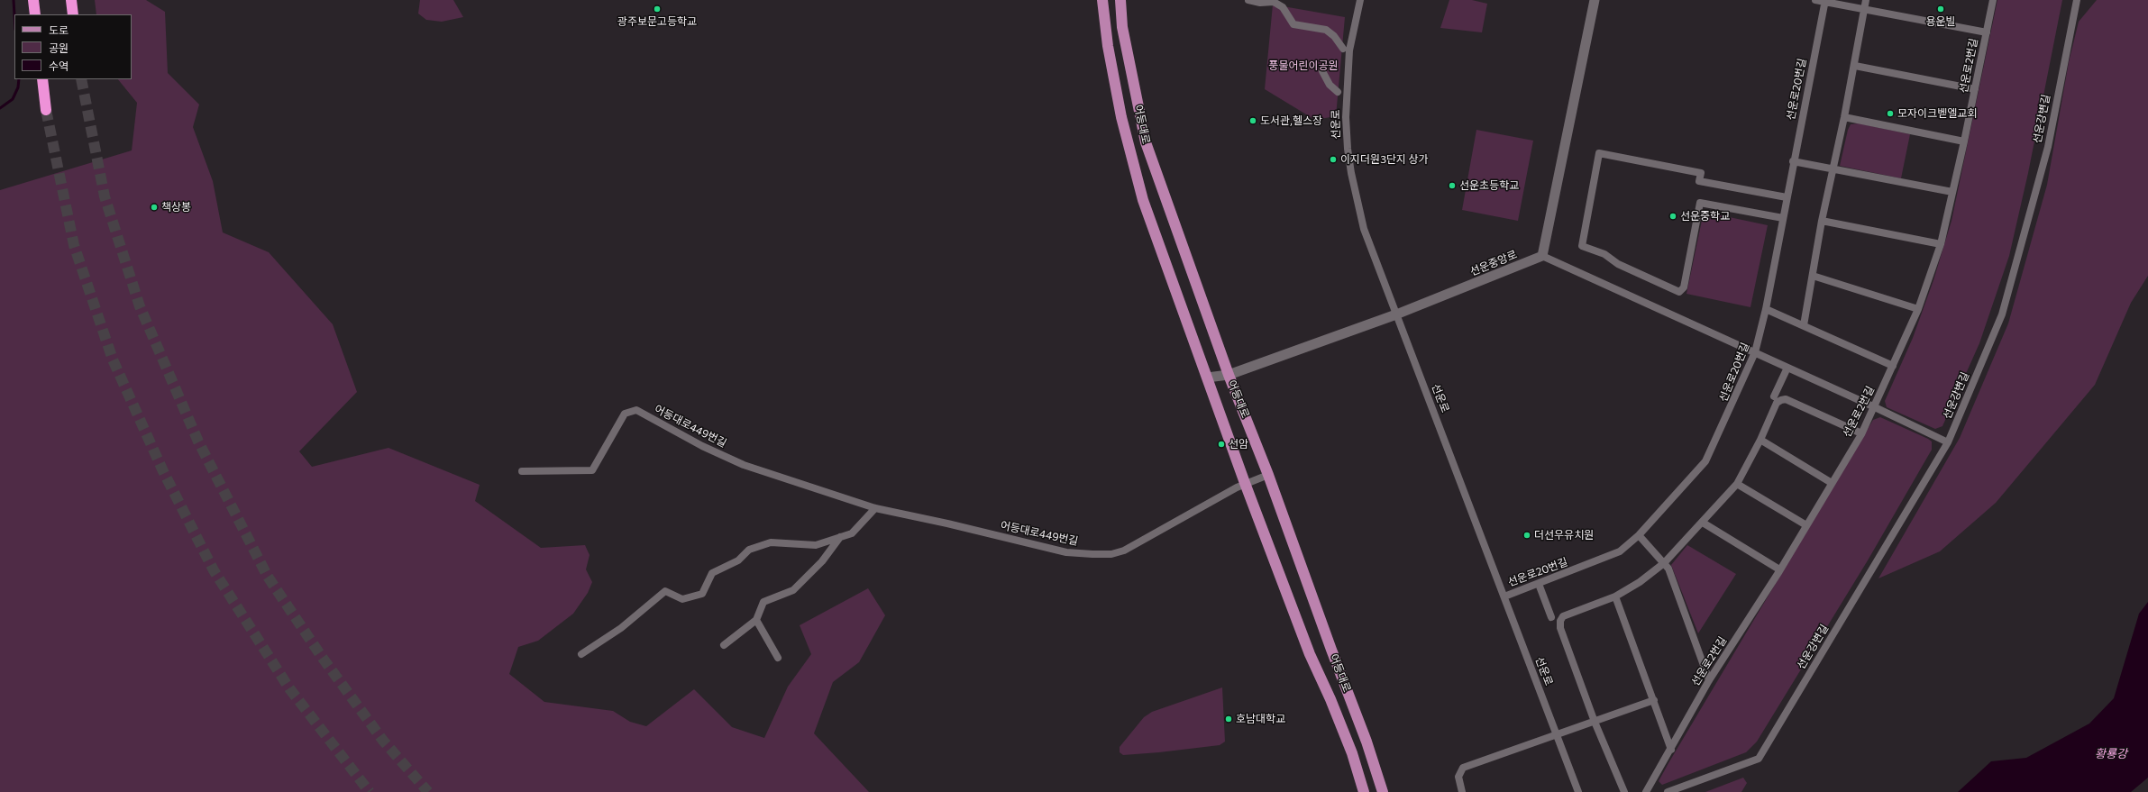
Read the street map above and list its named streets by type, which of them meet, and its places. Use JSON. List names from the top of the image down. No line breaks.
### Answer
{"streets":{"main road":["어등대로"],"street":["선운로2번길","선운로20번길","선운강변길","선운로","선운중앙로","어등대로449번길"]},"crossings":[["선운로20번길","선운로"],["어등대로","선운중앙로"],["어등대로","어등대로449번길"],["선운로","선운중앙로"]],"water":["황룡강"],"parks":["풍물어린이공원"],"places":["광주보문고등학교","용운빌","모자이크벧엘교회","도서관,헬스장","이지더원3단지 상가","선운초등학교","책상봉","선운중학교","선암","더선우유치원","호남대학교"],"legend":["도로","공원","수역"]}
